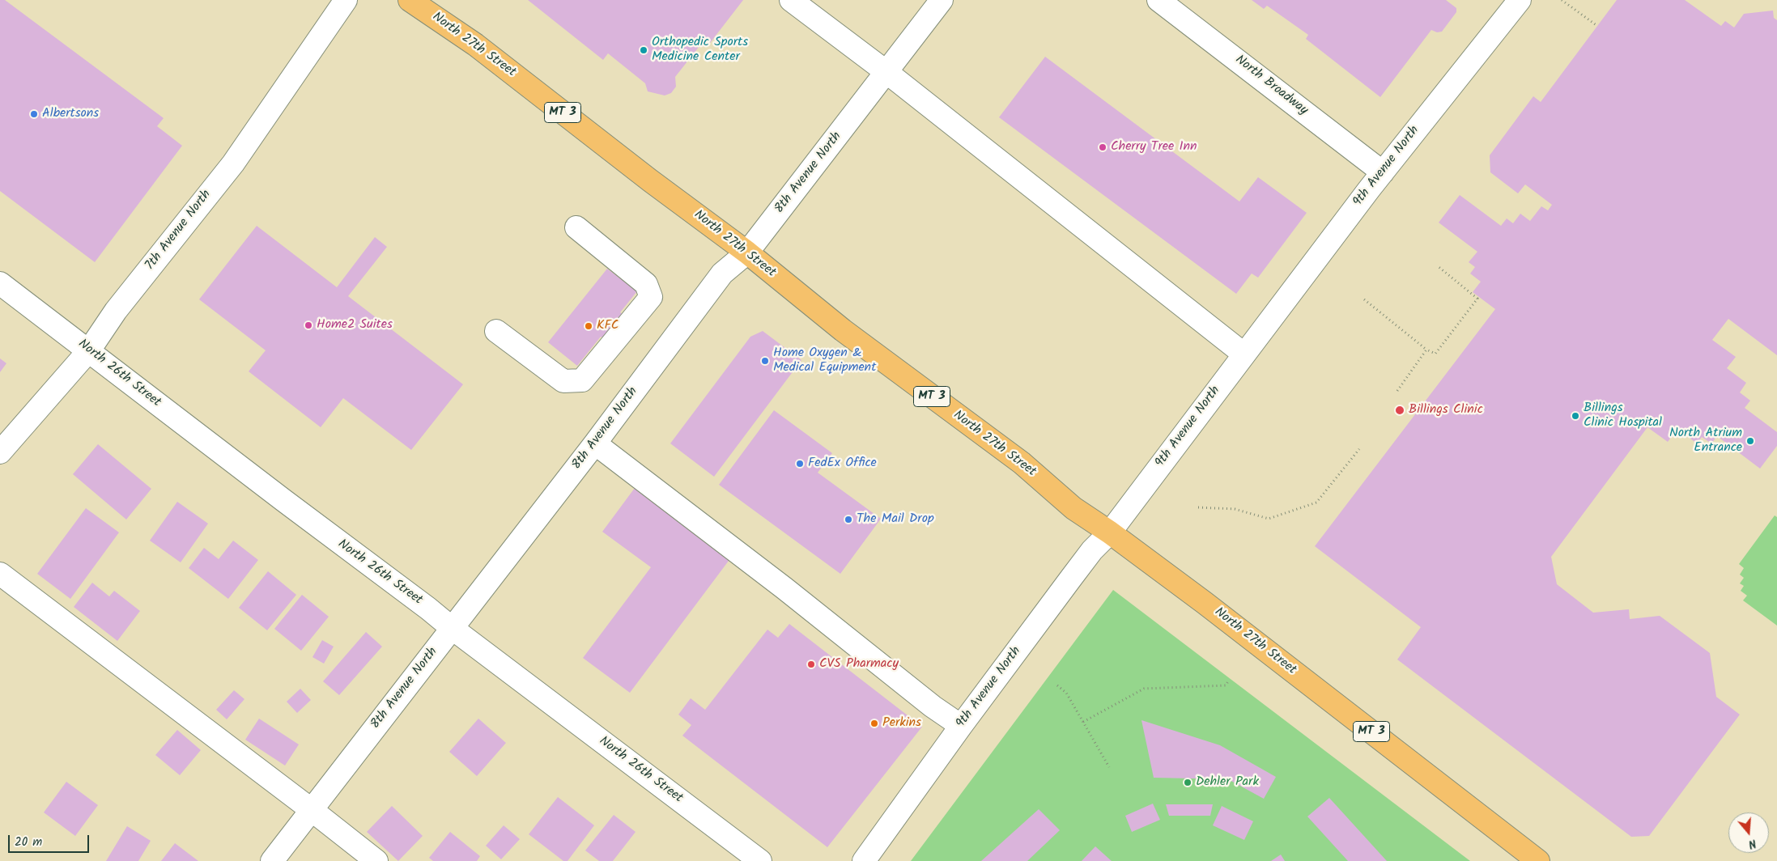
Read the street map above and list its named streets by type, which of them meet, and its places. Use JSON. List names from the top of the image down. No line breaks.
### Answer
{"streets":{"main road":["North 27th Street","MT 3"],"street":["North Broadway","9th Avenue North","8th Avenue North","7th Avenue North","North 26th Street"]},"crossings":[["North 27th Street","9th Avenue North"],["North 27th Street","8th Avenue North"],["North Broadway","9th Avenue North"],["8th Avenue North","North 26th Street"],["7th Avenue North","North 26th Street"]],"places":["Orthopedic Sports Medicine Center","Albertsons","Cherry Tree Inn","Home2 Suites","KFC","Home Oxygen & Medical Equipment","Billings Clinic","Billings Clinic Hospital","North Atrium Entrance","FedEx Office","The Mail Drop","CVS Pharmacy","Perkins","Dehler Park"],"scale_bar":"20 m","north":"bottom"}
